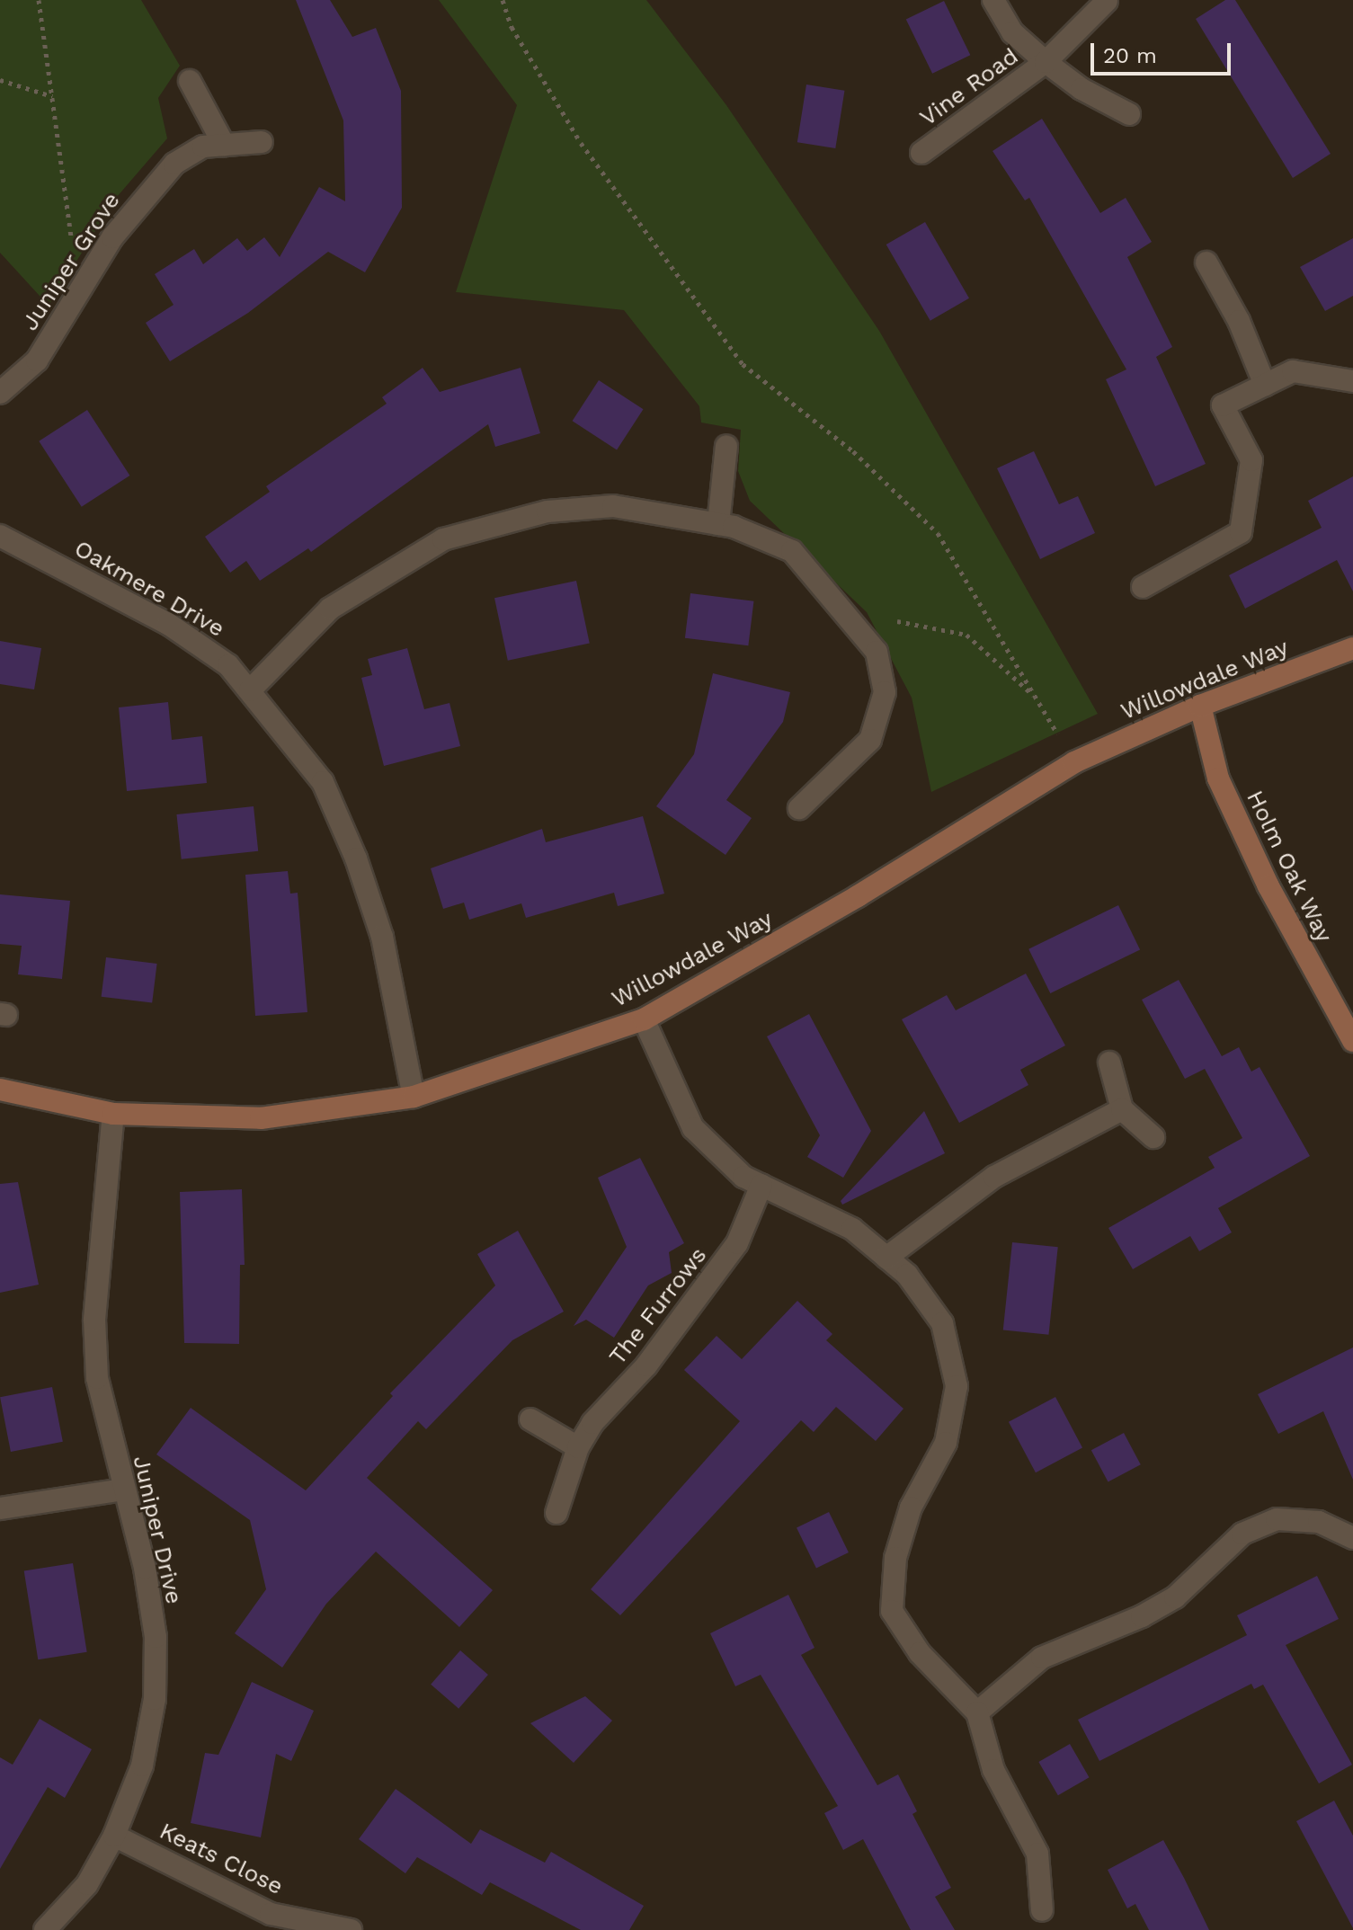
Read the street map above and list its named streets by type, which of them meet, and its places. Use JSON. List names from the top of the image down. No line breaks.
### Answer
{"streets":{"street":["Vine Road","Juniper Grove","Oakmere Drive","Willowdale Way","Holm Oak Way","The Furrows","Juniper Drive","Keats Close"]},"crossings":[["Oakmere Drive","Willowdale Way"],["Willowdale Way","Holm Oak Way"],["Willowdale Way","Juniper Drive"],["Juniper Drive","Keats Close"]],"scale_bar":"20 m"}
